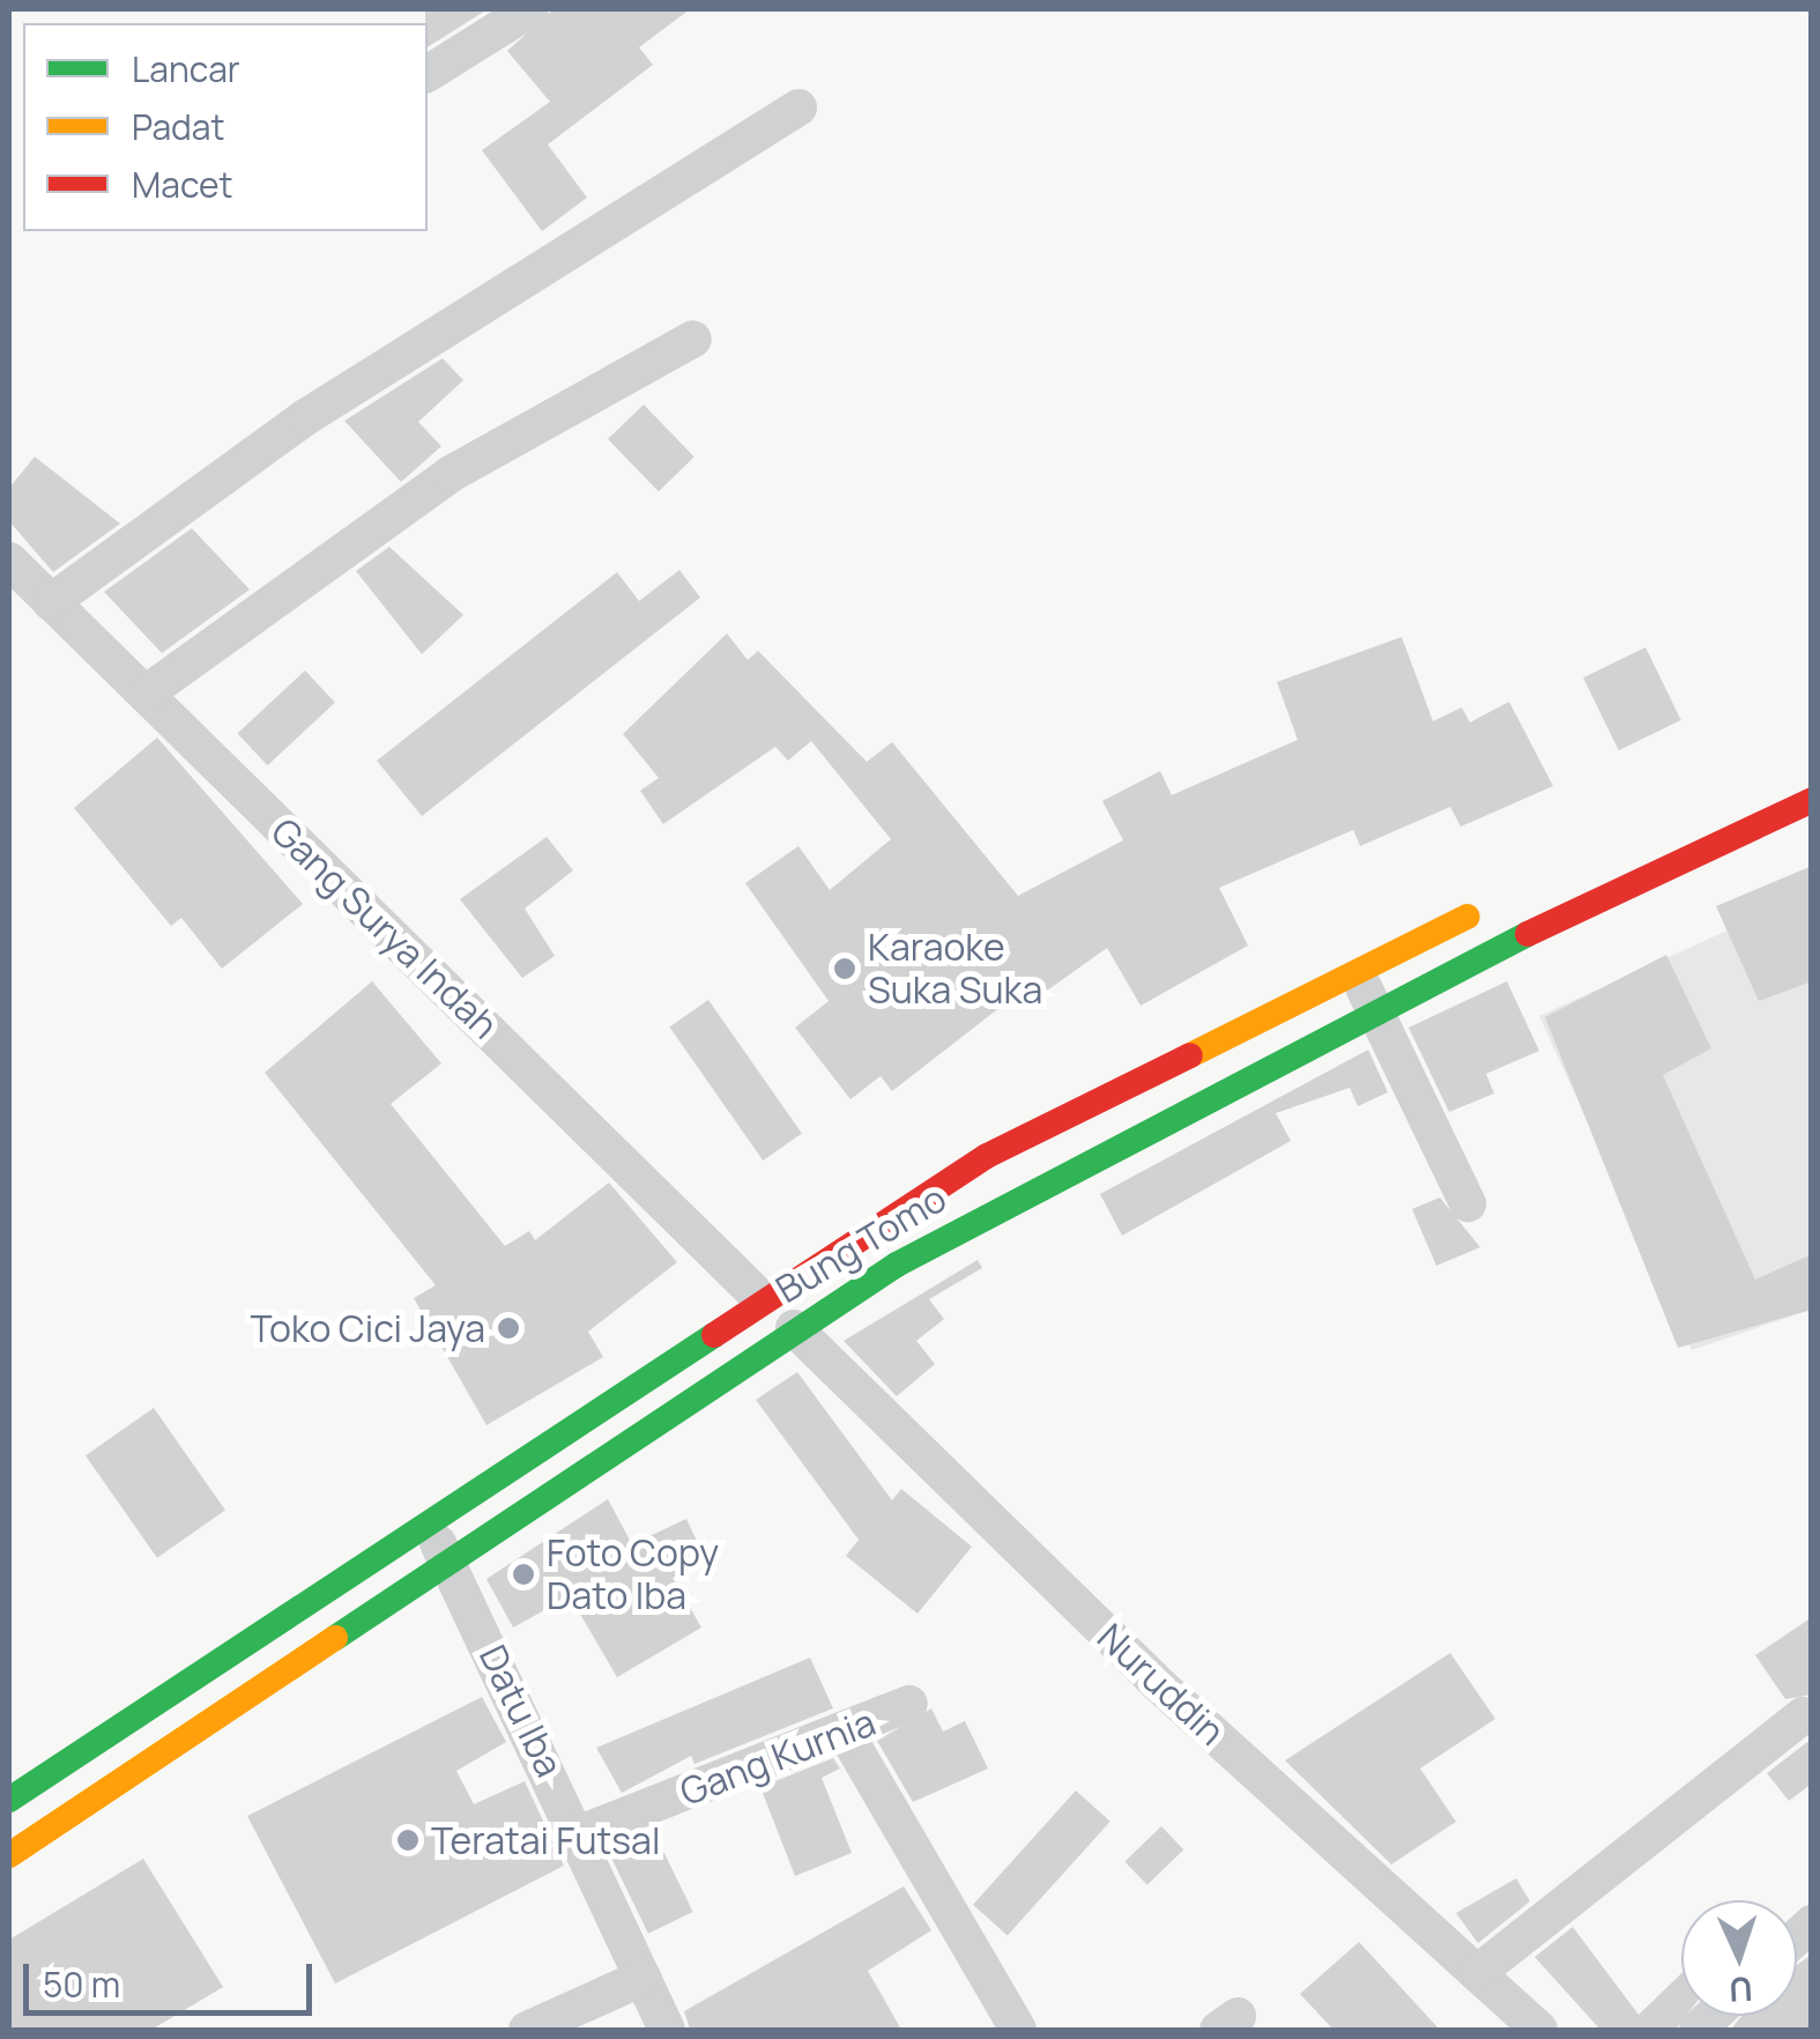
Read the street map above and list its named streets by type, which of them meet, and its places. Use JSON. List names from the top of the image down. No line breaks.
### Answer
{"streets":{"main road":["Bung Tomo"],"street":["Gang Surya Indah","Nuruddin","Datu Iba","Gang Kurnia"]},"crossings":[["Gang Surya Indah","Bung Tomo"],["Bung Tomo","Nuruddin"],["Bung Tomo","Datu Iba"],["Datu Iba","Gang Kurnia"]],"places":["Karaoke Suka Suka","Toko Cici Jaya","Foto Copy Dato Iba","Teratai Futsal"],"legend":["Lancar","Padat","Macet"],"scale_bar":"50 m","north":"bottom"}
